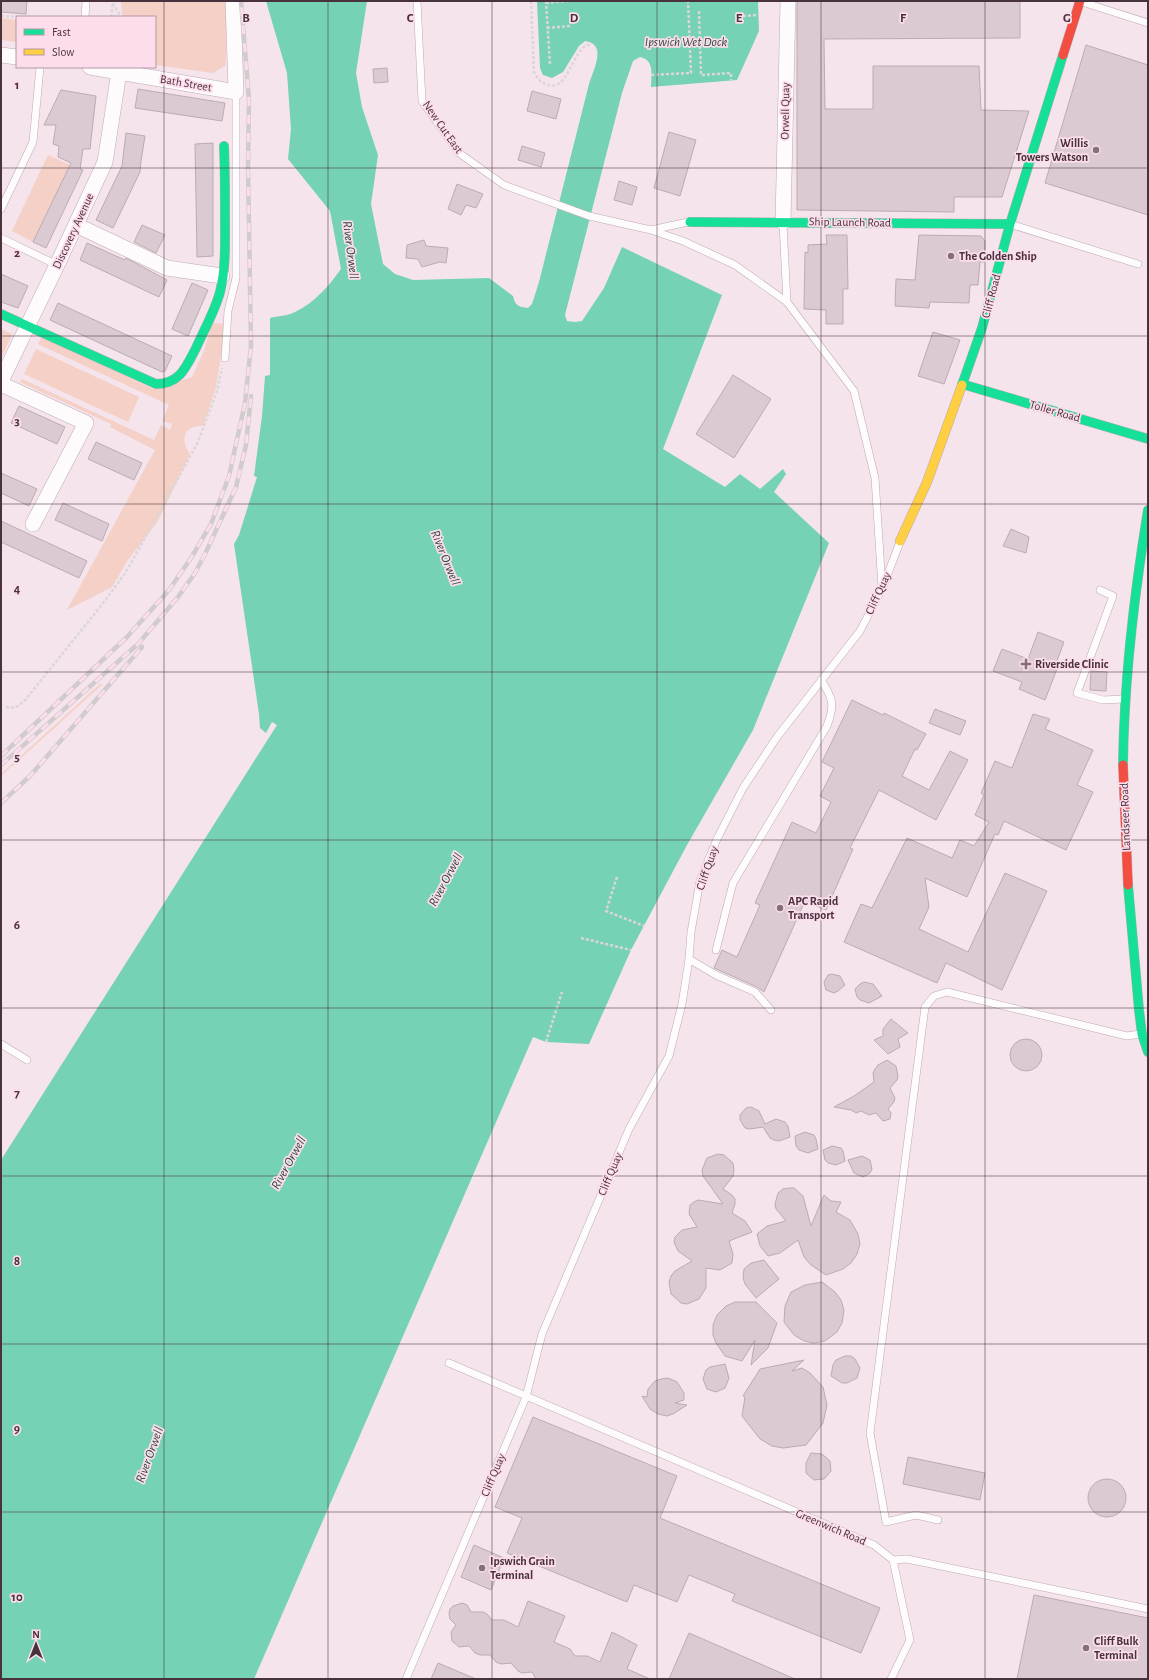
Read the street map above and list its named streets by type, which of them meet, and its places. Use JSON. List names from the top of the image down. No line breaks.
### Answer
{"streets":{"street":["Bath Street","Orwell Quay","Ship Launch Road","Discovery Avenue","Cliff Road","Toller Road","Landseer Road"],"lane":["New Cut East","Cliff Quay","Greenwich Road"]},"crossings":[["Bath Street","Discovery Avenue"],["Orwell Quay","Ship Launch Road"],["New Cut East","Cliff Quay"],["Ship Launch Road","Cliff Road"],["Cliff Road","Toller Road"],["Cliff Road","Cliff Quay"],["Cliff Quay","Greenwich Road"]],"water":["Ipswich Wet Dock","River Orwell"],"places":{"other":["Willis Towers Watson","The Golden Ship","APC Rapid Transport","Ipswich Grain Terminal","Cliff Bulk Terminal"],"health":["Riverside Clinic"]},"legend":["Fast","Slow"],"north":"top","grid":{"columns":["B","C","D","E","F","G"],"rows":["1","2","3","4","5","6","7","8","9","10"]}}
